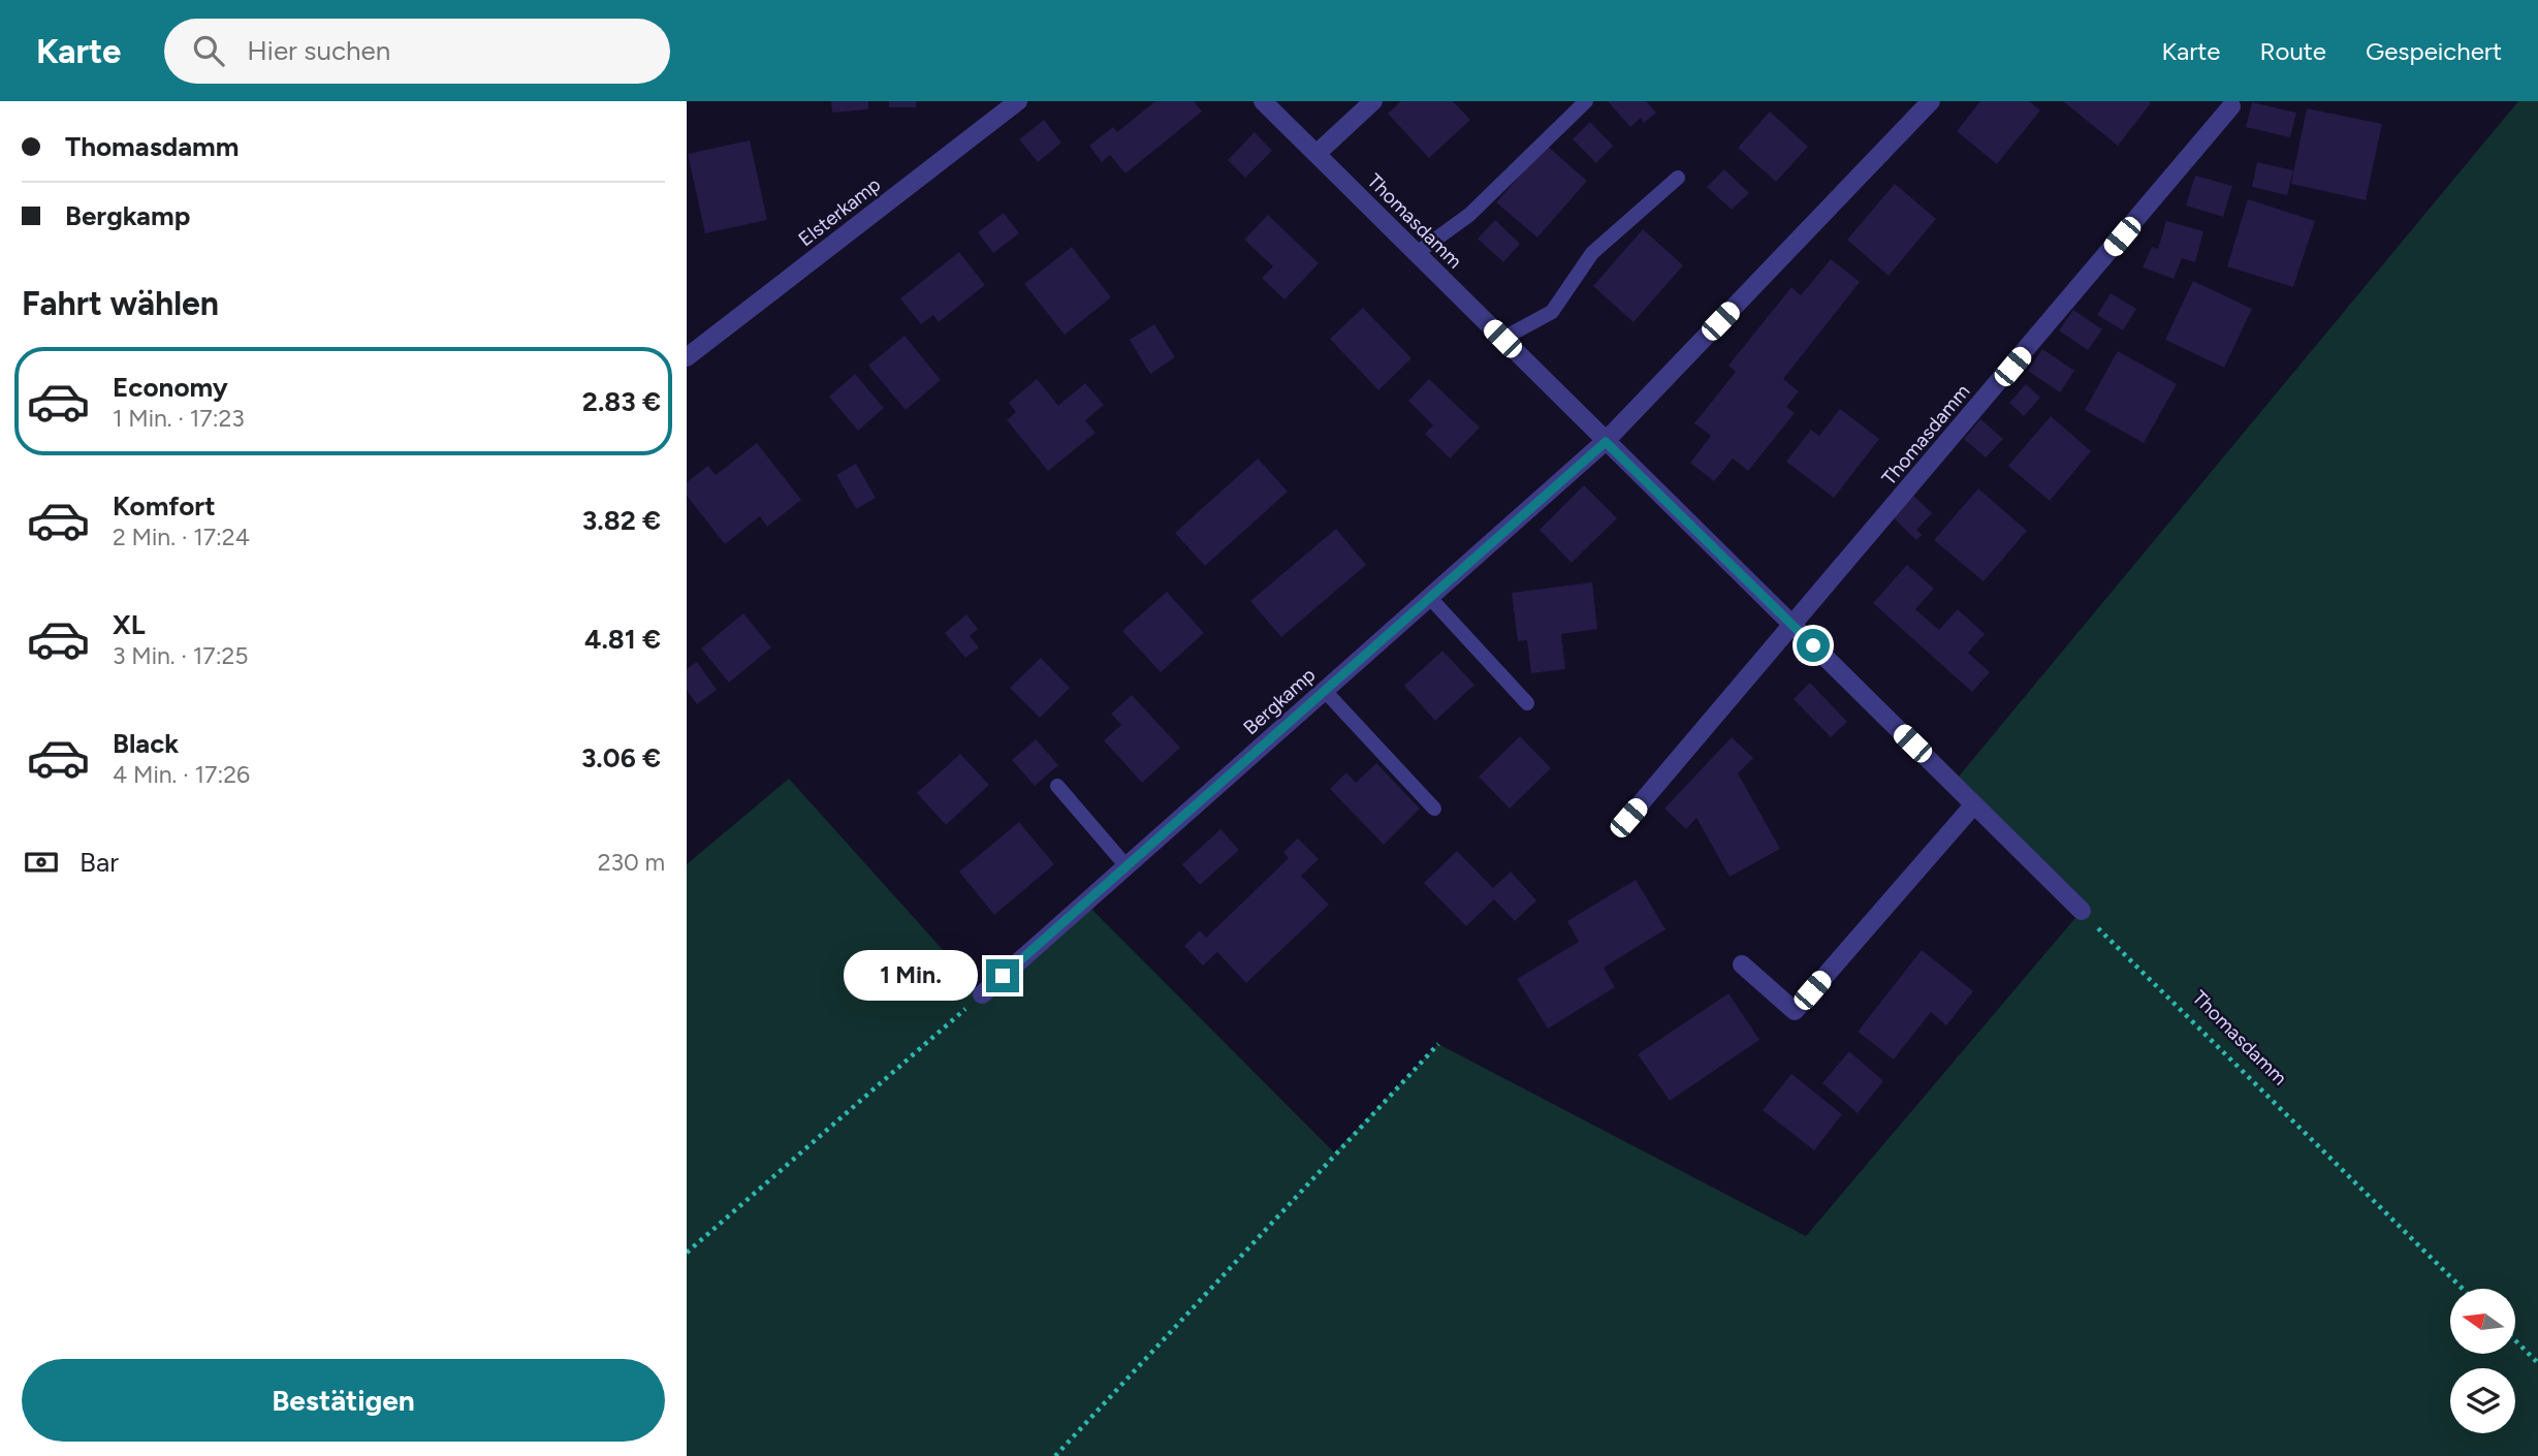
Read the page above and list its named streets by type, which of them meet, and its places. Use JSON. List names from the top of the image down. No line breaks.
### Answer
{"streets":{"street":["Elsterkamp","Thomasdamm","Bergkamp"]},"crossings":[["Thomasdamm","Bergkamp"]],"north":"left","page":{"header":"Karte","search":"Hier suchen","nav":["Karte","Route","Gespeichert"],"banner":["Thomasdamm","Bergkamp"],"heading":"Fahrt wählen","list":[{"name":"Economy","note":"1 Min. · 17:23","value":"2.83 €"},{"name":"Komfort","note":"2 Min. · 17:24","value":"3.82 €"},{"name":"XL","note":"3 Min. · 17:25","value":"4.81 €"},{"name":"Black","note":"4 Min. · 17:26","value":"3.06 €"}],"pay":["Bar","230 m"],"bubble":"1 Min.","buttons":"Bestätigen"}}
